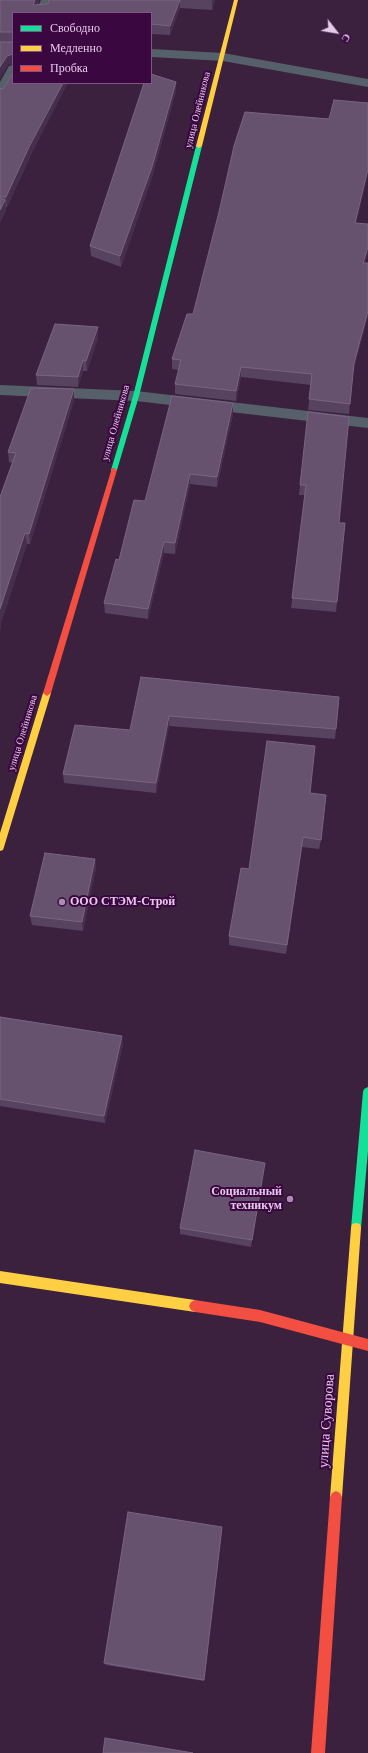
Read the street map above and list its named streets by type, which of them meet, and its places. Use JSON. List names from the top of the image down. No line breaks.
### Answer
{"streets":{"street":["улица Олейникова","улица Суворова"]},"places":["ООО СТЭМ-Строй","Социальный техникум"],"legend":["Свободно","Медленно","Пробка"],"north":"bottom right"}
